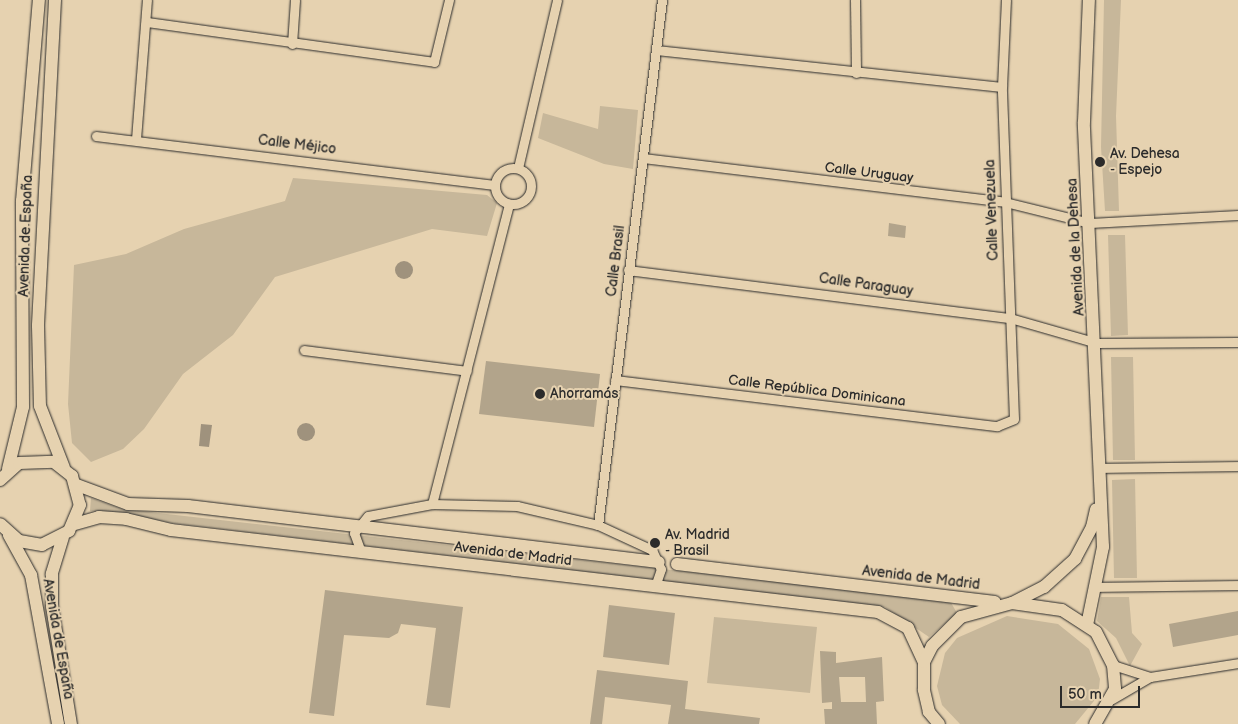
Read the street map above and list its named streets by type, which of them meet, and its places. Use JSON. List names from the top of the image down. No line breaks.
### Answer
{"streets":{"street":["Calle Méjico","Calle Uruguay","Calle Venezuela","Avenida de España","Avenida de la Dehesa","Calle Brasil","Calle Paraguay","Calle República Dominicana","Avenida de Madrid"]},"crossings":[["Calle Uruguay","Calle Venezuela"],["Calle Uruguay","Avenida de la Dehesa"],["Calle Uruguay","Calle Brasil"],["Calle Venezuela","Calle Paraguay"],["Calle Venezuela","Calle República Dominicana"],["Avenida de España","Avenida de Madrid"],["Avenida de la Dehesa","Calle Paraguay"],["Avenida de la Dehesa","Avenida de Madrid"],["Calle Brasil","Calle Paraguay"],["Calle Brasil","Calle República Dominicana"]],"places":["Av. Dehesa - Espejo","Ahorramás","Av. Madrid - Brasil"],"scale_bar":"50 m"}
